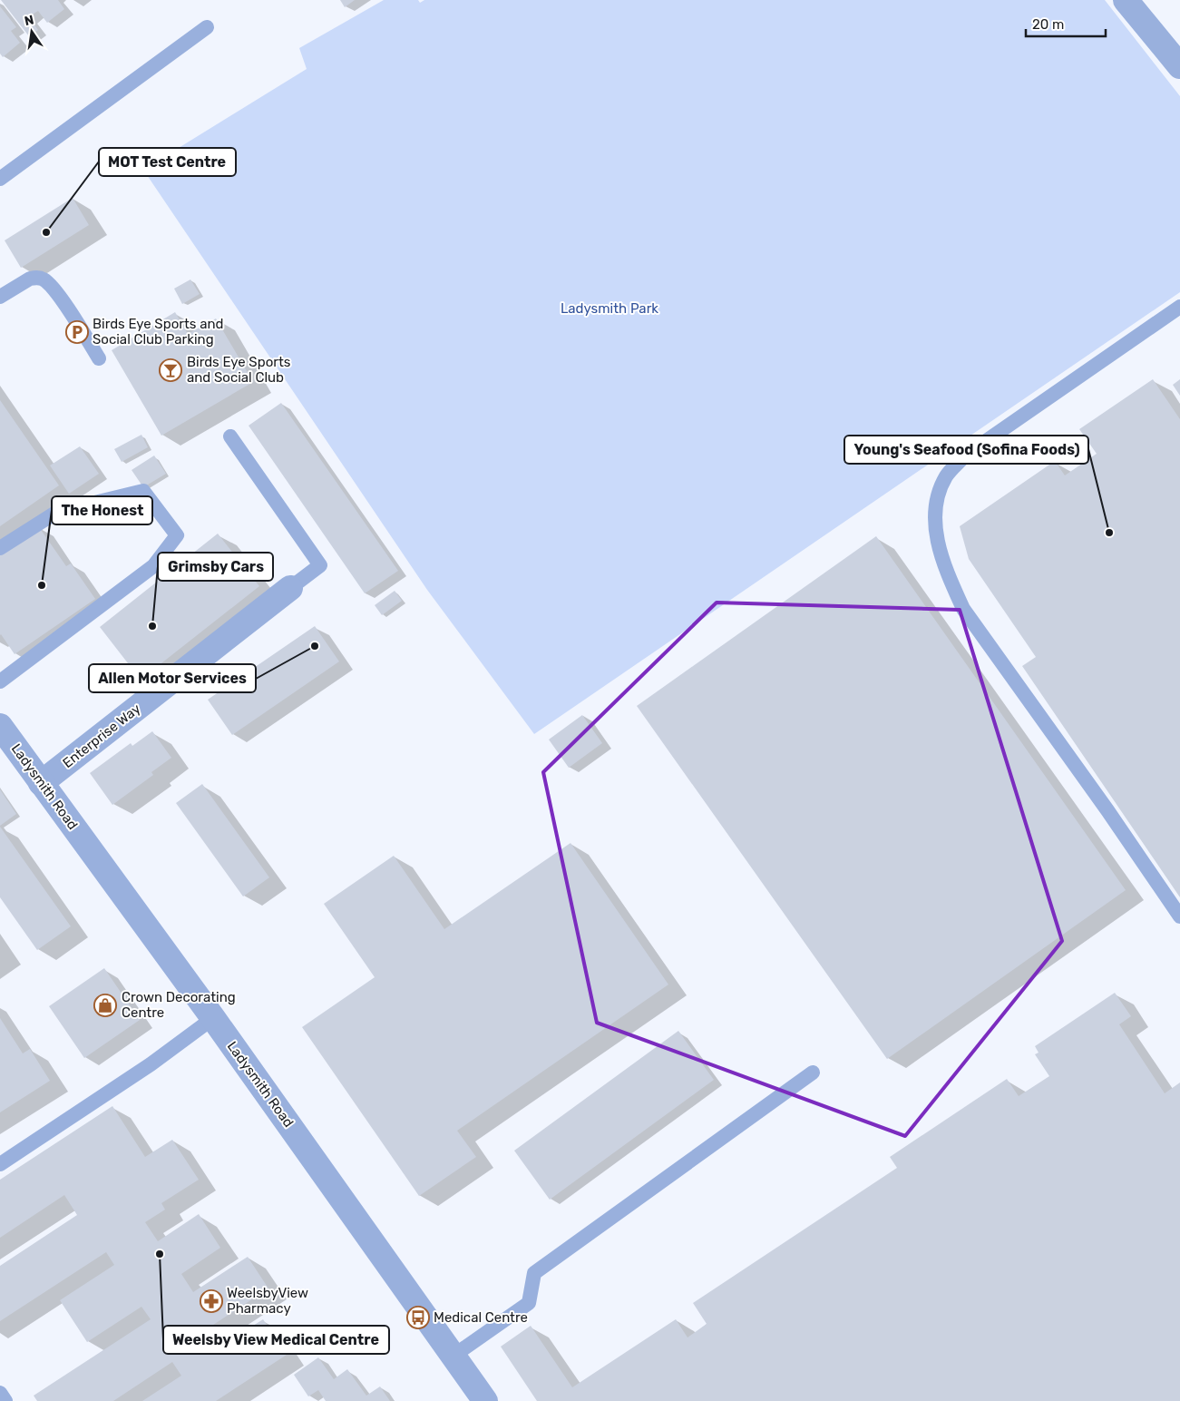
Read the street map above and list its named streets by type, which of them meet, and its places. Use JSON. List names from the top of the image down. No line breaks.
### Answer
{"streets":{"street":["Enterprise Way","Ladysmith Road"]},"crossings":[["Enterprise Way","Ladysmith Road"]],"parks":["Ladysmith Park"],"places":{"other":["MOT Test Centre","Young's Seafood (Sofina Foods)","The Honest","Grimsby Cars","Allen Motor Services","Weelsby View Medical Centre"],"parking":["Birds Eye Sports and Social Club Parking"],"bar":["Birds Eye Sports and Social Club"],"shop":["Crown Decorating Centre"],"pharmacy":["WeelsbyView Pharmacy"],"bus stop":["Medical Centre"]},"scale_bar":"20 m","north":"top"}
